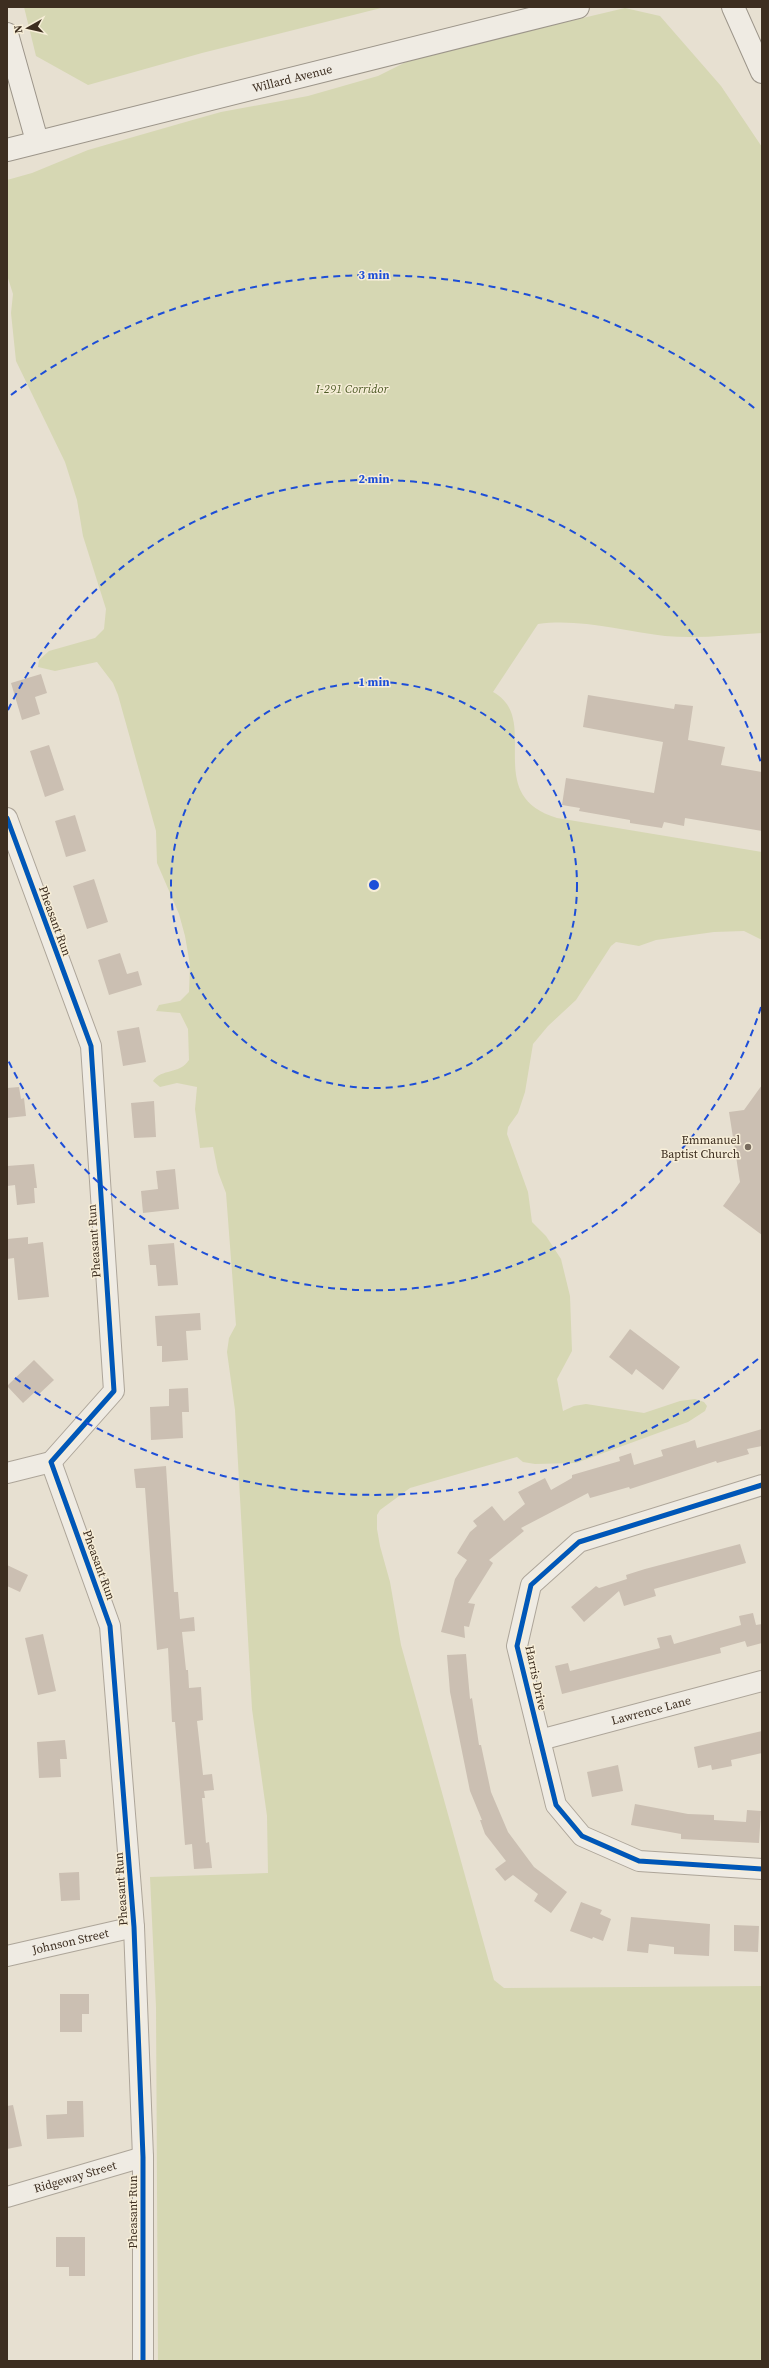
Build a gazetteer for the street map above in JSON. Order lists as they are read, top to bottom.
{
  "streets": {
    "main road": ["Willard Avenue"],
    "street": [
      "Pheasant Run",
      "Harris Drive",
      "Lawrence Lane",
      "Johnson Street",
      "Ridgeway Street"
    ]
  },
  "crossings": [
    ["Pheasant Run", "Johnson Street"],
    ["Pheasant Run", "Ridgeway Street"],
    ["Harris Drive", "Lawrence Lane"]
  ],
  "parks": ["I-291 Corridor"],
  "places": ["Emmanuel Baptist Church"],
  "north": "left",
  "rings": ["3 min", "2 min", "1 min"]
}
